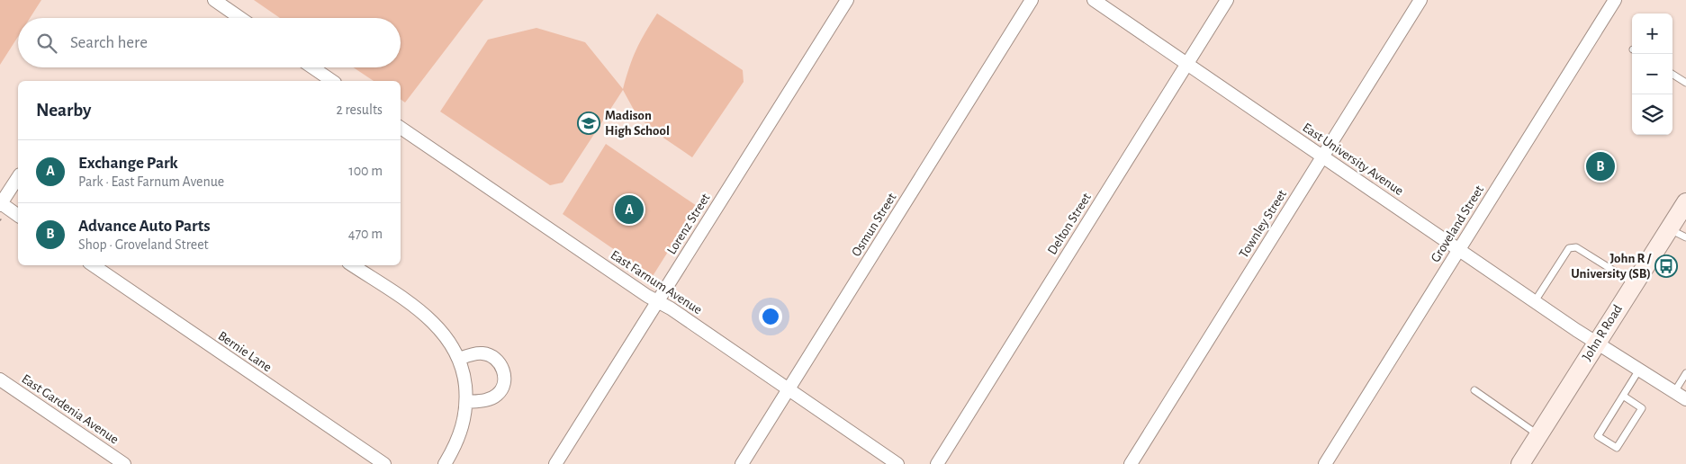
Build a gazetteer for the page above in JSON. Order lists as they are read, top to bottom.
{
  "streets": {
    "main road": ["John R Road"],
    "street": [
      "East University Avenue",
      "Lorenz Street",
      "Delton Street",
      "Townley Street",
      "Groveland Street",
      "Osmun Street",
      "East Farnum Avenue",
      "Bernie Lane",
      "East Gardenia Avenue"
    ]
  },
  "crossings": [
    ["East University Avenue", "Delton Street"],
    ["East University Avenue", "Townley Street"],
    ["East University Avenue", "Groveland Street"],
    ["East University Avenue", "John R Road"],
    ["Lorenz Street", "East Farnum Avenue"],
    ["Osmun Street", "East Farnum Avenue"]
  ],
  "places": {
    "school or university": ["Madison High School"],
    "bus stop": ["John R / University (SB)"]
  },
  "page": {
    "map_buttons": ["+", "−"],
    "search": "Search here",
    "heading": ["Nearby", "2 results"],
    "list": [
      {
        "mark": "A",
        "name": "Exchange Park",
        "note": "Park · East Farnum Avenue",
        "value": "100 m"
      },
      {
        "mark": "B",
        "name": "Advance Auto Parts",
        "note": "Shop · Groveland Street",
        "value": "470 m"
      }
    ],
    "pins": ["B", "A"]
  }
}
